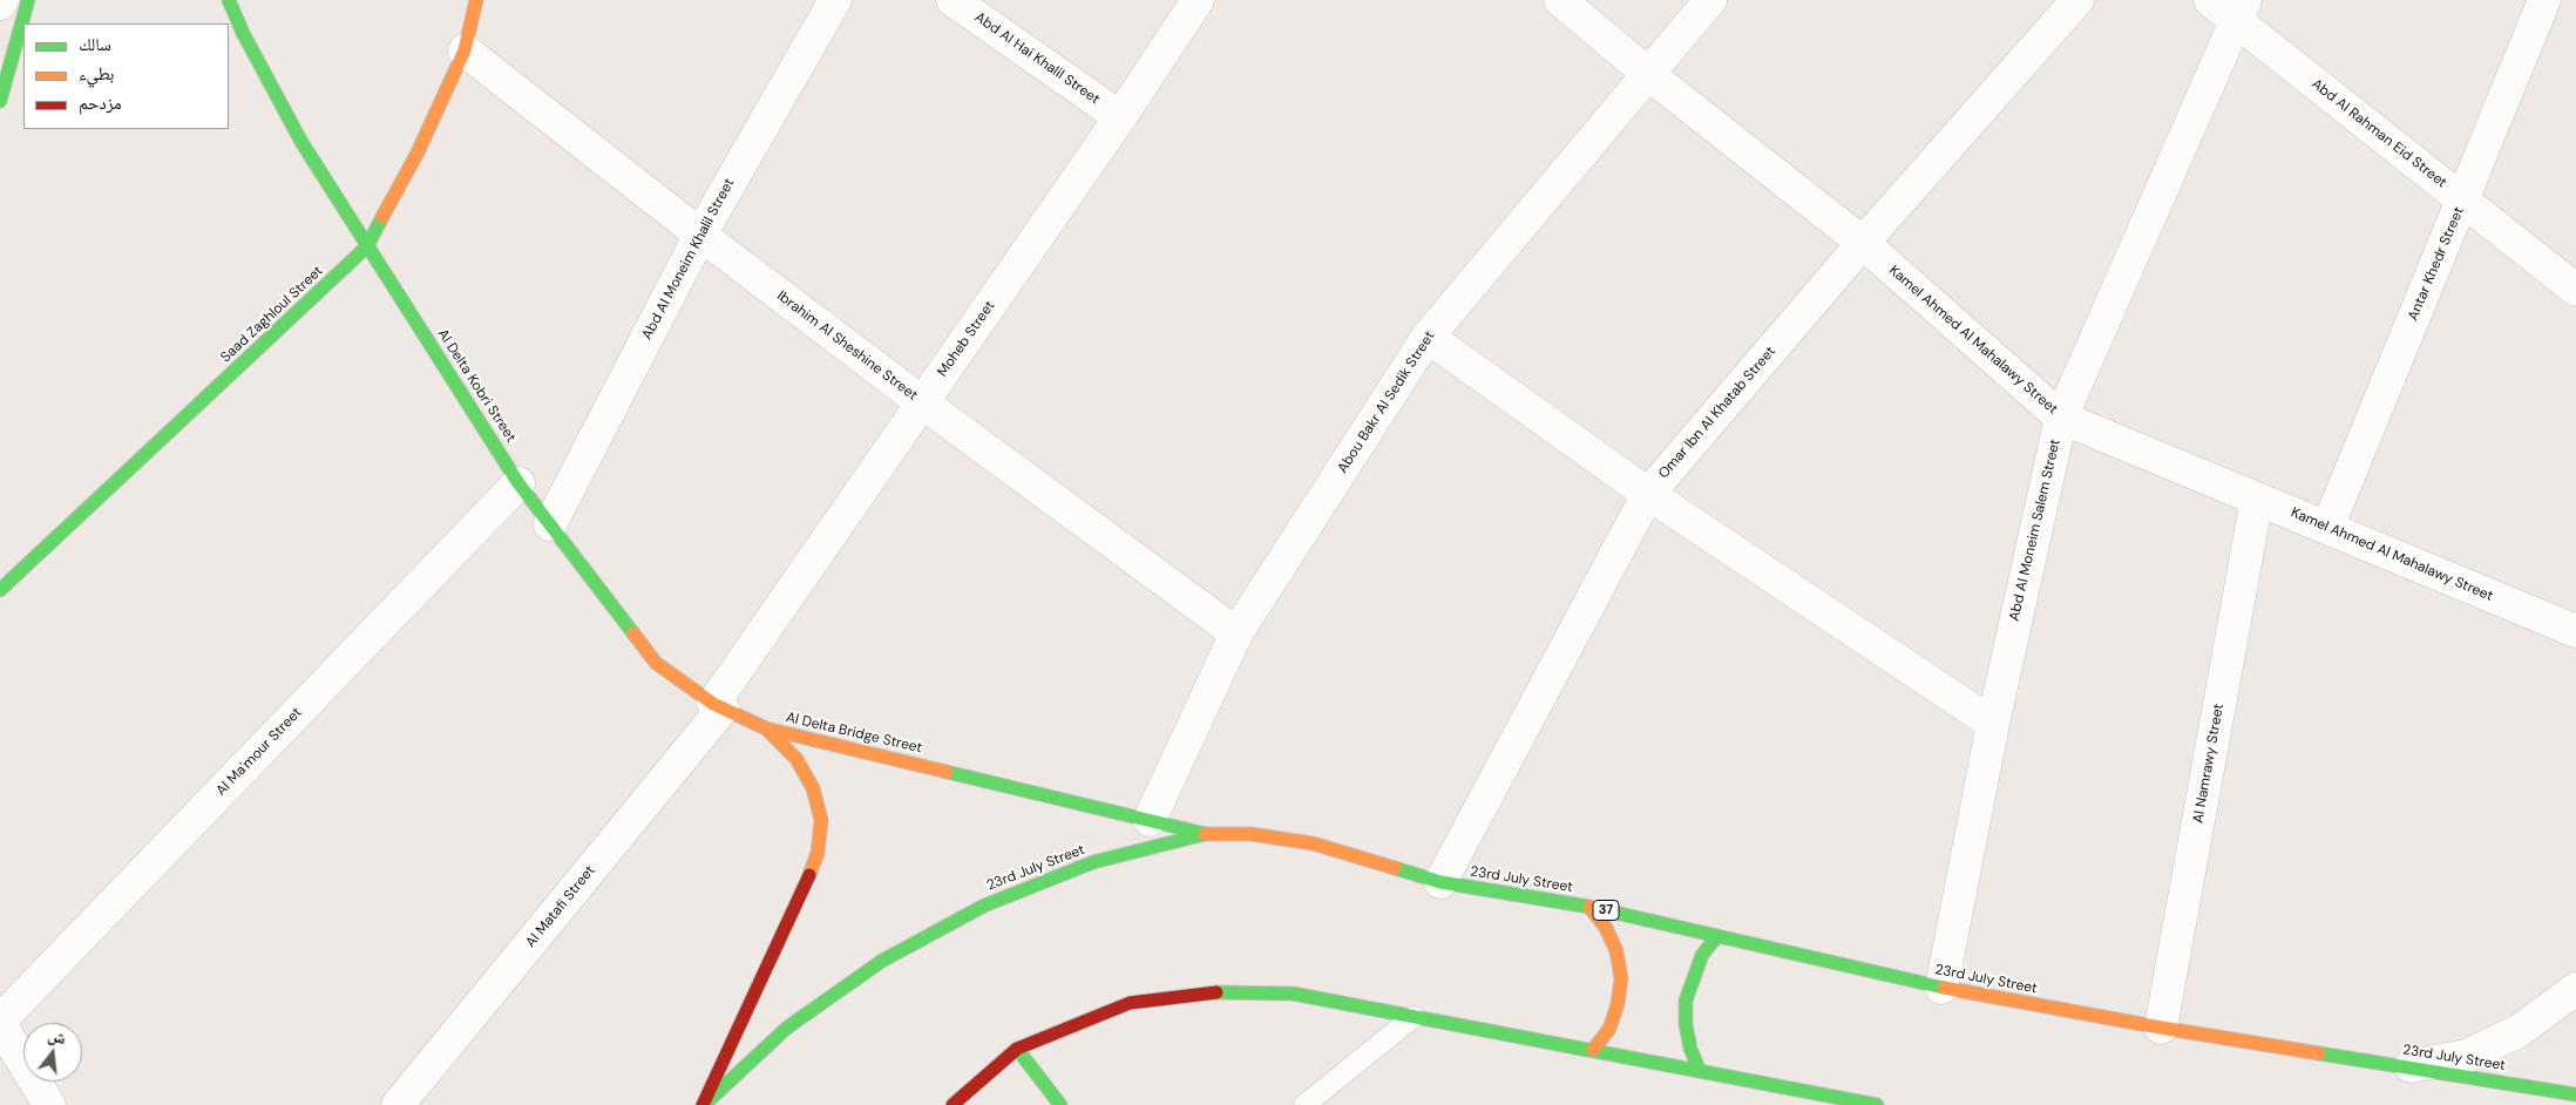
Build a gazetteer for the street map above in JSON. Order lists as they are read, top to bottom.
{
  "streets": {
    "main road": [
      "Saad Zaghloul Street",
      "Al Delta Kobri Street",
      "Al Delta Bridge Street",
      "23rd July Street",
      "37"
    ],
    "street": [
      "Abd Al Hai Khalil Street",
      "Abd Al Rahman Eid Street",
      "Abd Al Moneim Khalil Street",
      "Antar Khedr Street",
      "Moheb Street",
      "Kamel Ahmed Al Mahalawy Street",
      "Ibrahim Al Sheshine Street",
      "Abou Bakr Al Sedik Street",
      "Omar Ibn Al Khatab Street",
      "Abd Al Moneim Salem Street",
      "Al Ma'mour Street",
      "Al Namrawy Street",
      "Al Matafi Street"
    ]
  },
  "crossings": [
    ["Abd Al Hai Khalil Street", "Moheb Street"],
    ["Abd Al Rahman Eid Street", "Antar Khedr Street"],
    ["Abd Al Rahman Eid Street", "Abd Al Moneim Salem Street"],
    ["Abd Al Moneim Khalil Street", "Ibrahim Al Sheshine Street"],
    ["Abd Al Moneim Khalil Street", "Al Delta Kobri Street"],
    ["Antar Khedr Street", "Kamel Ahmed Al Mahalawy Street"],
    ["Saad Zaghloul Street", "Ibrahim Al Sheshine Street"],
    ["Saad Zaghloul Street", "Al Delta Kobri Street"],
    ["Moheb Street", "Ibrahim Al Sheshine Street"],
    ["Moheb Street", "Al Delta Kobri Street"],
    ["Moheb Street", "Al Matafi Street"],
    ["Kamel Ahmed Al Mahalawy Street", "Abou Bakr Al Sedik Street"],
    ["Kamel Ahmed Al Mahalawy Street", "Omar Ibn Al Khatab Street"],
    ["Kamel Ahmed Al Mahalawy Street", "Abd Al Moneim Salem Street"],
    ["Kamel Ahmed Al Mahalawy Street", "Al Namrawy Street"],
    ["Ibrahim Al Sheshine Street", "Abou Bakr Al Sedik Street"],
    ["Al Delta Kobri Street", "Al Delta Bridge Street"],
    ["Al Delta Kobri Street", "Al Ma'mour Street"],
    ["Al Delta Kobri Street", "Al Matafi Street"],
    ["Abou Bakr Al Sedik Street", "Al Delta Bridge Street"],
    ["Omar Ibn Al Khatab Street", "23rd July Street"],
    ["Abd Al Moneim Salem Street", "23rd July Street"],
    ["Al Delta Bridge Street", "23rd July Street"],
    ["Al Namrawy Street", "23rd July Street"]
  ],
  "legend": ["سالك", "بطيء", "مزدحم"],
  "north": "top"
}
